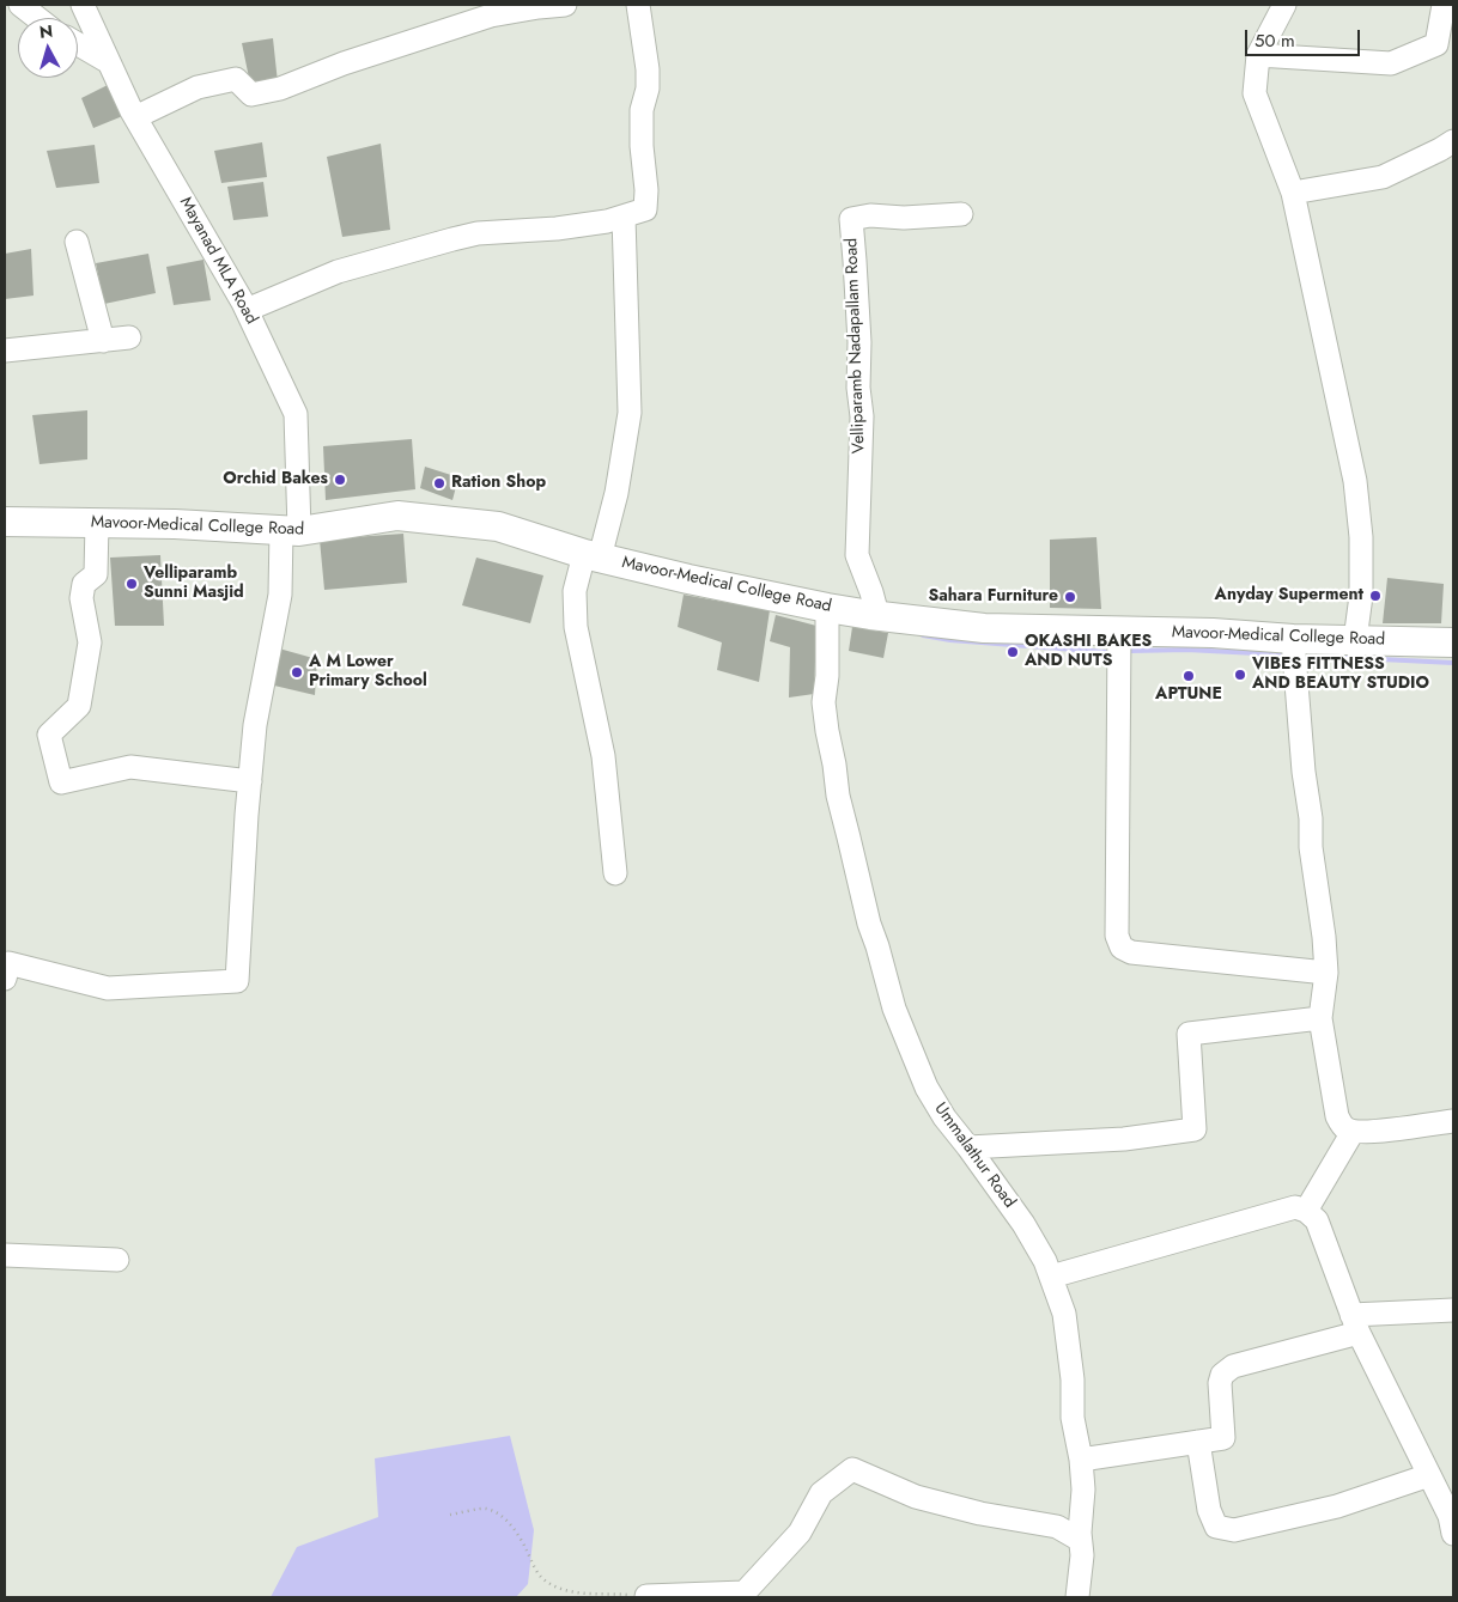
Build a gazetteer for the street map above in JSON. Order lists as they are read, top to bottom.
{
  "streets": {
    "main road": ["Mavoor-Medical College Road"],
    "street": ["Mayanad MLA Road", "Velliparamb Nadapallam Road", "Ummalathur Road"]
  },
  "crossings": [
    ["Mayanad MLA Road", "Mavoor-Medical College Road"],
    ["Velliparamb Nadapallam Road", "Mavoor-Medical College Road"],
    ["Mavoor-Medical College Road", "Ummalathur Road"]
  ],
  "places": [
    "Orchid Bakes",
    "Ration Shop",
    "Velliparamb Sunni Masjid",
    "Anyday Superment",
    "Sahara Furniture",
    "OKASHI BAKES AND NUTS",
    "A M Lower Primary School",
    "VIBES FITTNESS AND BEAUTY STUDIO",
    "APTUNE"
  ],
  "scale_bar": "50 m",
  "north": "top"
}
